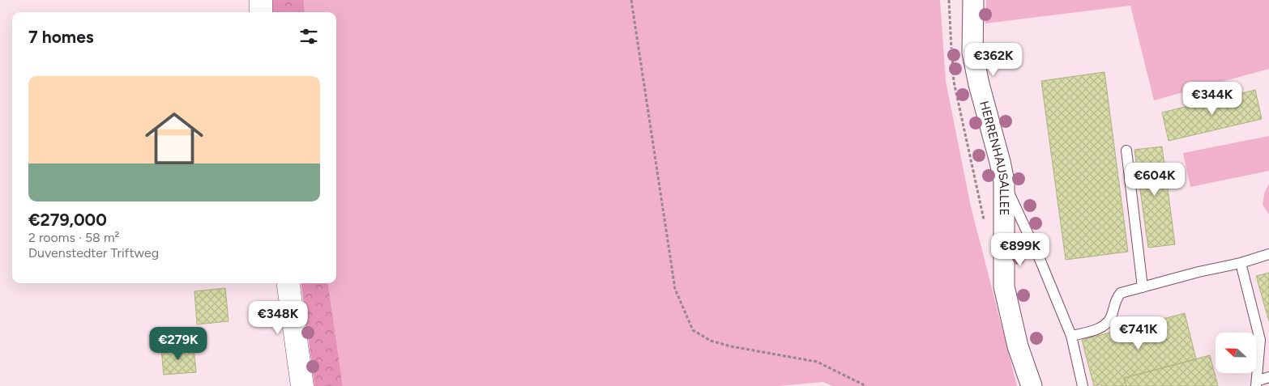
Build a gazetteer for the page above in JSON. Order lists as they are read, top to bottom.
{
  "streets": {
    "street": ["HERRENHAUSALLEE"]
  },
  "north": "left",
  "page": {
    "heading": "7 homes",
    "price": [
      "€362K",
      "€344K",
      "€604K",
      "€899K",
      "€348K",
      "€741K",
      "€279K"
    ],
    "list": [
      {
        "name": "€279,000",
        "note": "2 rooms · 58 m² · Duvenstedter Triftweg"
      }
    ]
  }
}
